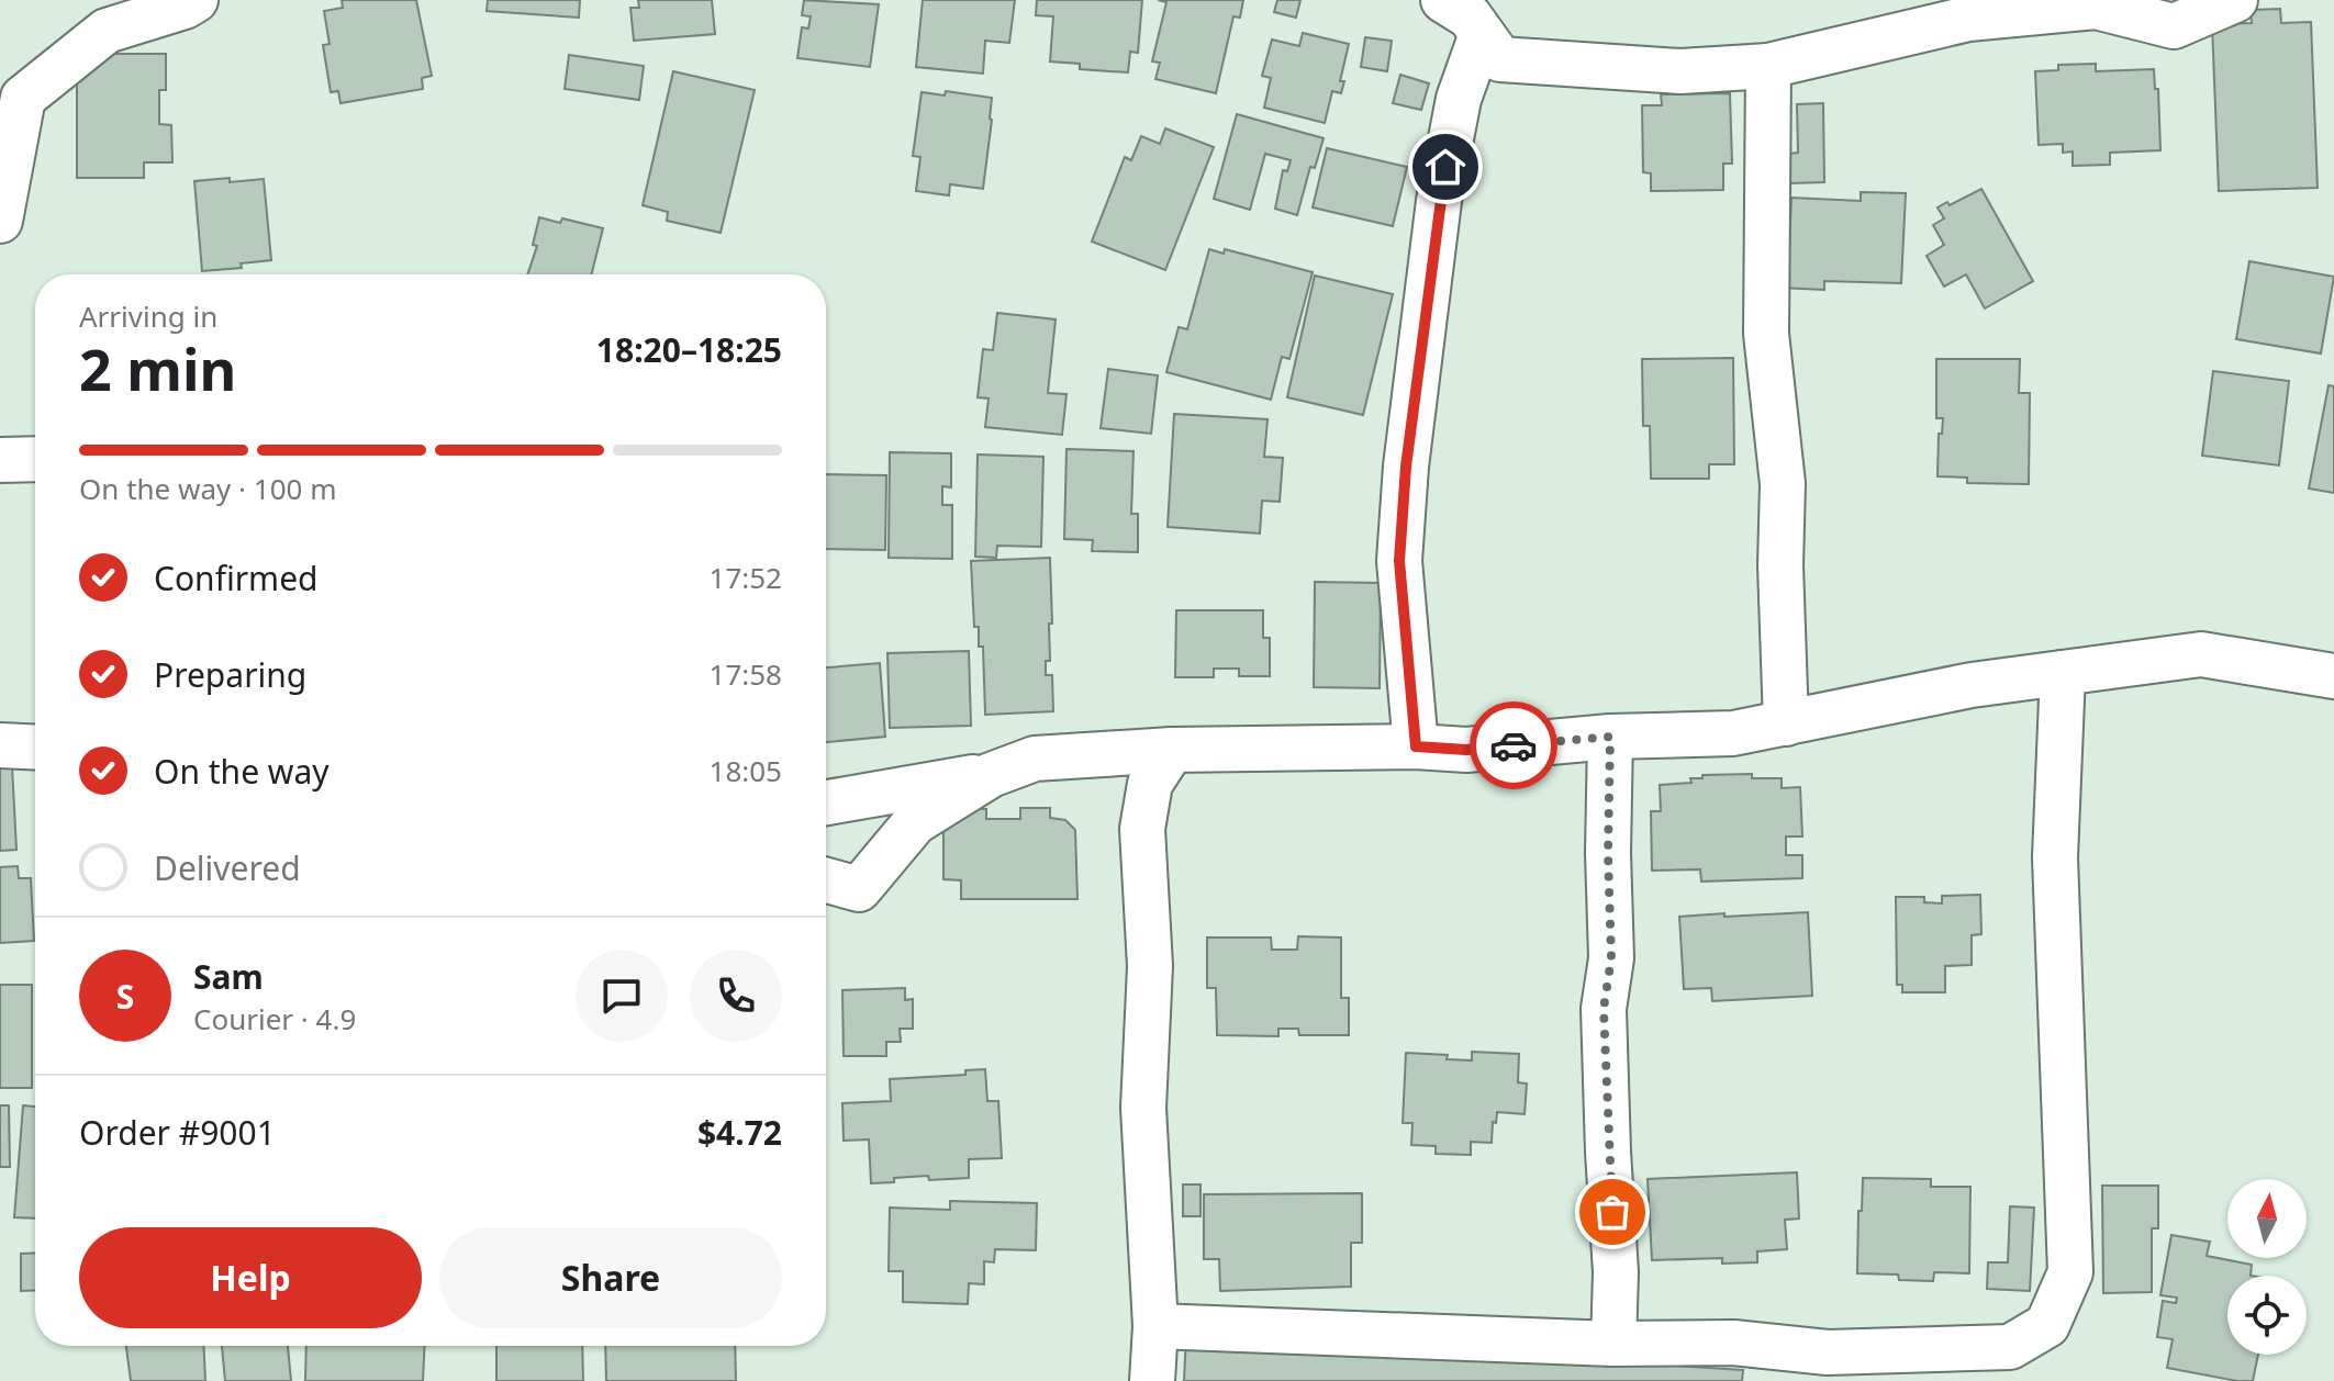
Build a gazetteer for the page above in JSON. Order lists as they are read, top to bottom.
{
  "north": "top",
  "page": {
    "heading": ["2 min", "Arriving in", "18:20–18:25"],
    "panel": [
      "Sam",
      "Courier · 4.9",
      "Order #9001",
      "$4.72"
    ],
    "bar": "On the way · 100 m",
    "list": [
      ["Confirmed", "17:52"],
      ["Preparing", "17:58"],
      ["On the way", "18:05"],
      "Delivered"
    ],
    "round": "S",
    "buttons": ["Help", "Share"]
  }
}
